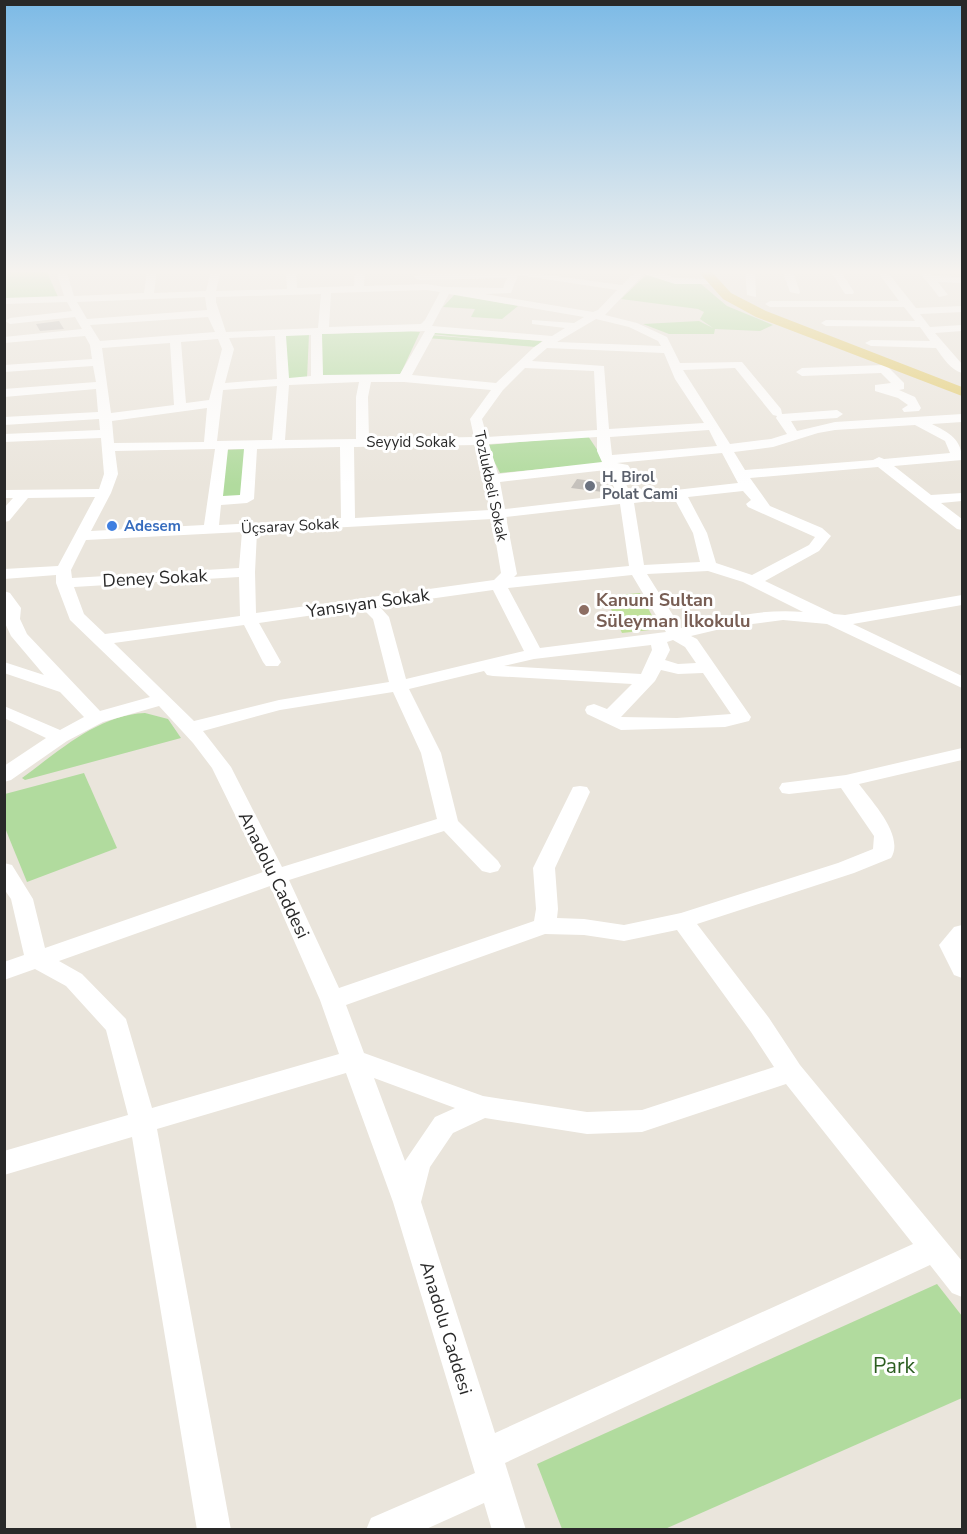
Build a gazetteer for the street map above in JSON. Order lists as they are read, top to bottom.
{
  "streets": {
    "street": [
      "Seyyid Sokak",
      "Tozlukbeli Sokak",
      "Üçsaray Sokak",
      "Deney Sokak",
      "Yansıyan Sokak",
      "Anadolu Caddesi"
    ]
  },
  "crossings": [
    ["Seyyid Sokak", "Tozlukbeli Sokak"],
    ["Tozlukbeli Sokak", "Üçsaray Sokak"],
    ["Tozlukbeli Sokak", "Yansıyan Sokak"],
    ["Deney Sokak", "Anadolu Caddesi"],
    ["Yansıyan Sokak", "Anadolu Caddesi"]
  ],
  "parks": ["Park"],
  "places": ["H. Birol Polat Cami", "Adesem", "Kanuni Sultan Süleyman İlkokulu"]
}
